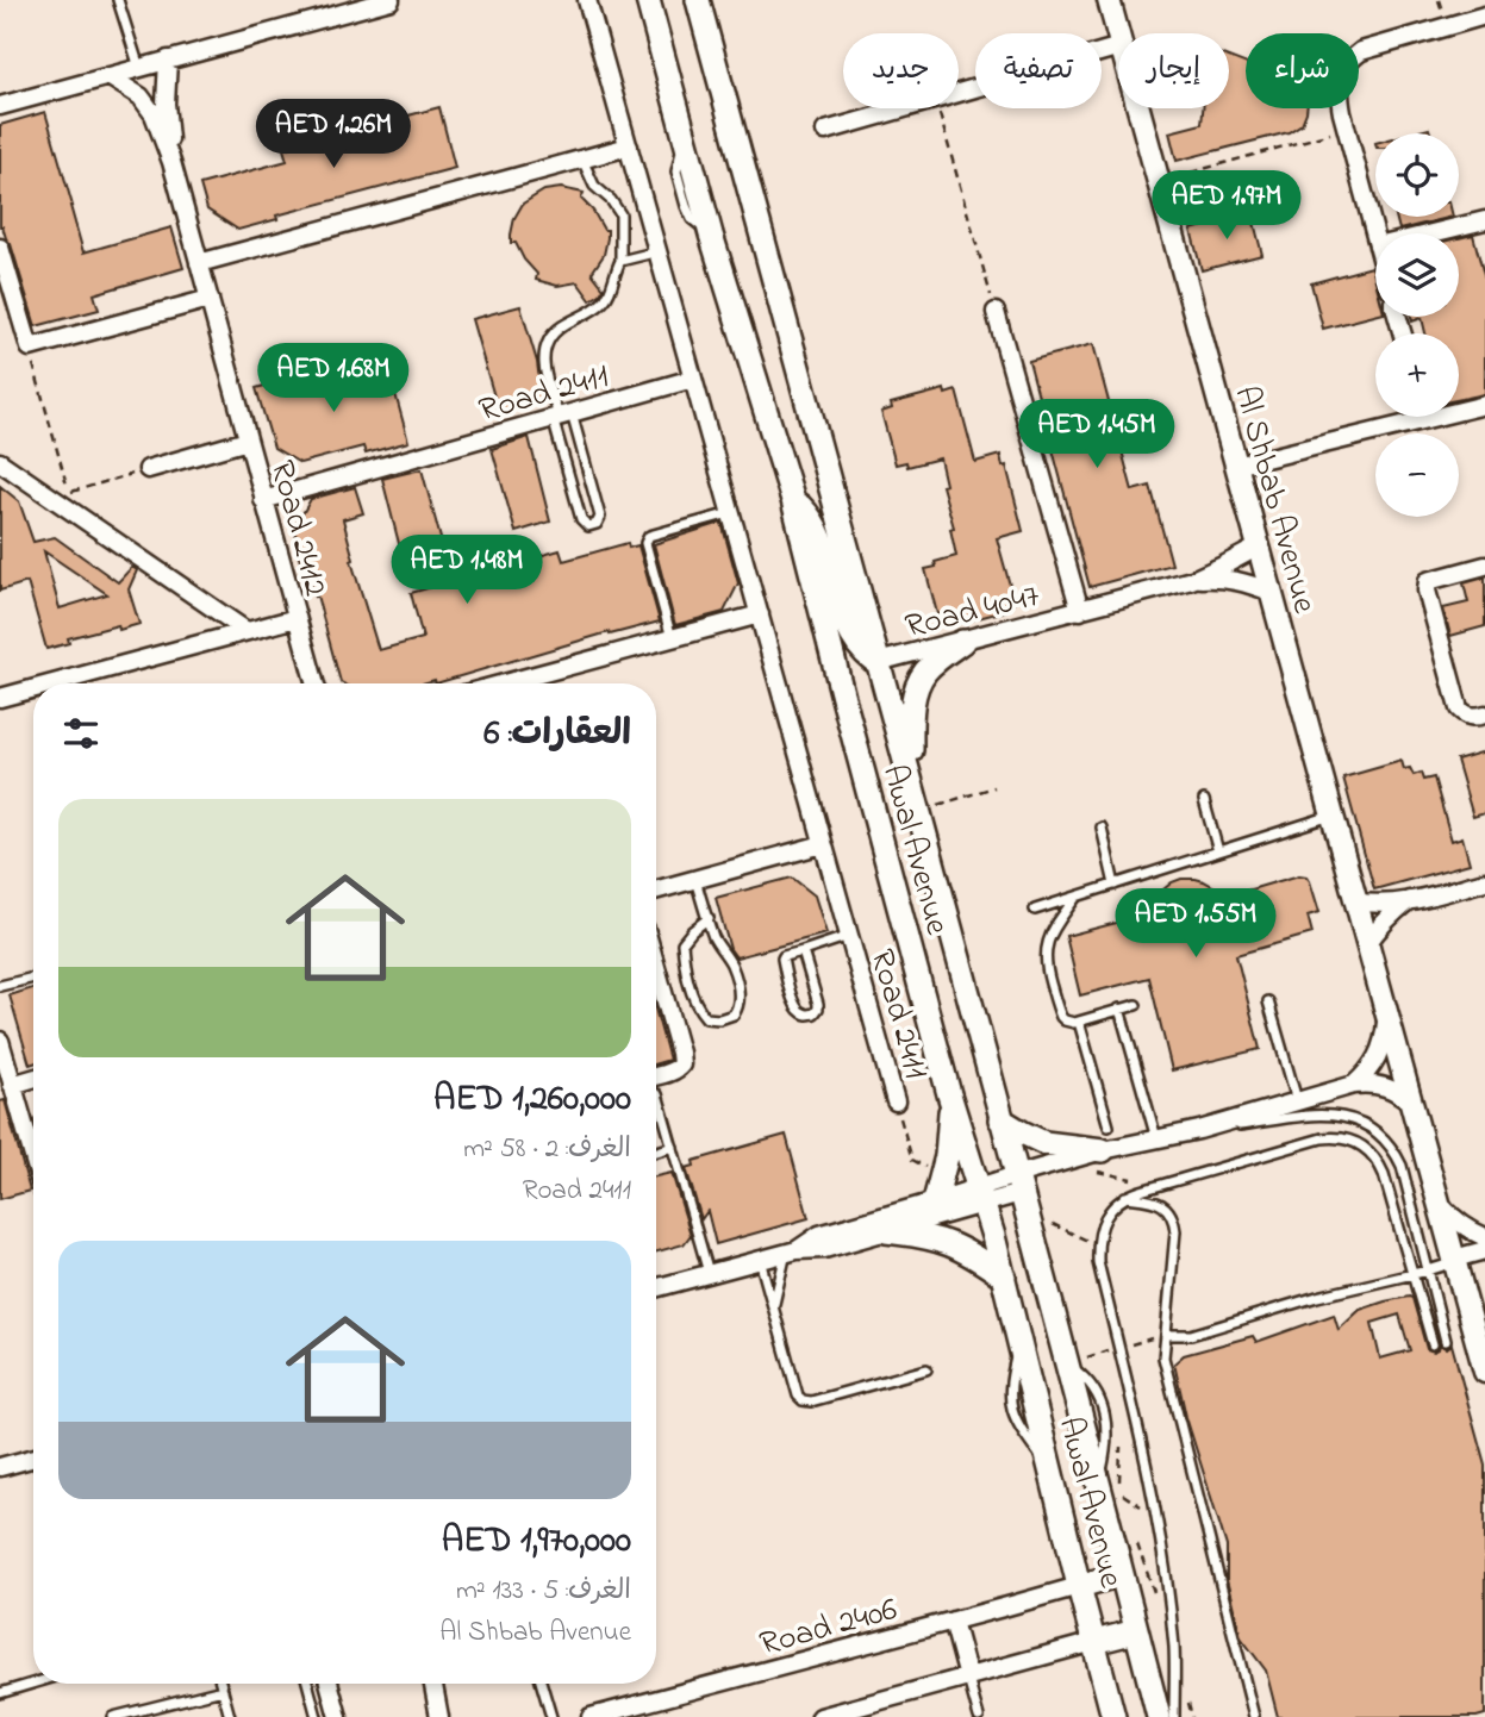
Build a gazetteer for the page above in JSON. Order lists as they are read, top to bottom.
{
  "streets": {
    "main road": ["Awal Avenue"],
    "street": [
      "Road 2411",
      "Al Shbab Avenue",
      "Road 2412",
      "Road 4047",
      "Road 2406"
    ]
  },
  "crossings": [
    ["Road 2411", "Road 2412"],
    ["Al Shbab Avenue", "Road 4047"],
    ["Road 4047", "Awal Avenue"],
    ["Awal Avenue", "Road 2406"]
  ],
  "page": {
    "chip": [
      "شراء",
      "إيجار",
      "تصفية",
      "جديد"
    ],
    "price": [
      "AED 1.26M",
      "AED 1.97M",
      "AED 1.68M",
      "AED 1.45M",
      "AED 1.48M",
      "AED 1.55M"
    ],
    "map_buttons": ["+", "−"],
    "heading": "العقارات: 6",
    "list": [
      {
        "name": "AED 1,260,000",
        "note": "الغرف: 2 · 58 m² · Road 2411"
      },
      {
        "name": "AED 1,970,000",
        "note": "الغرف: 5 · 133 m² · Al Shbab Avenue"
      }
    ]
  }
}
